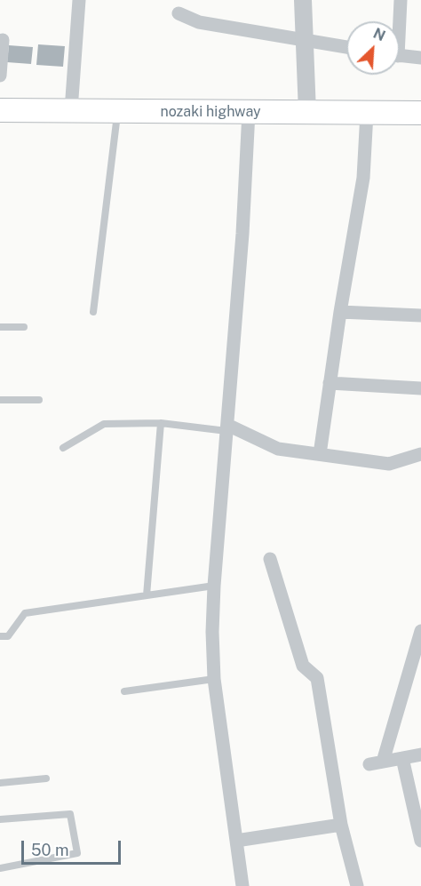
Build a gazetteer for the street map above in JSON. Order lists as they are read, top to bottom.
{
  "streets": {
    "highway": ["nozaki highway"]
  },
  "scale_bar": "50 m",
  "north": "top right"
}
